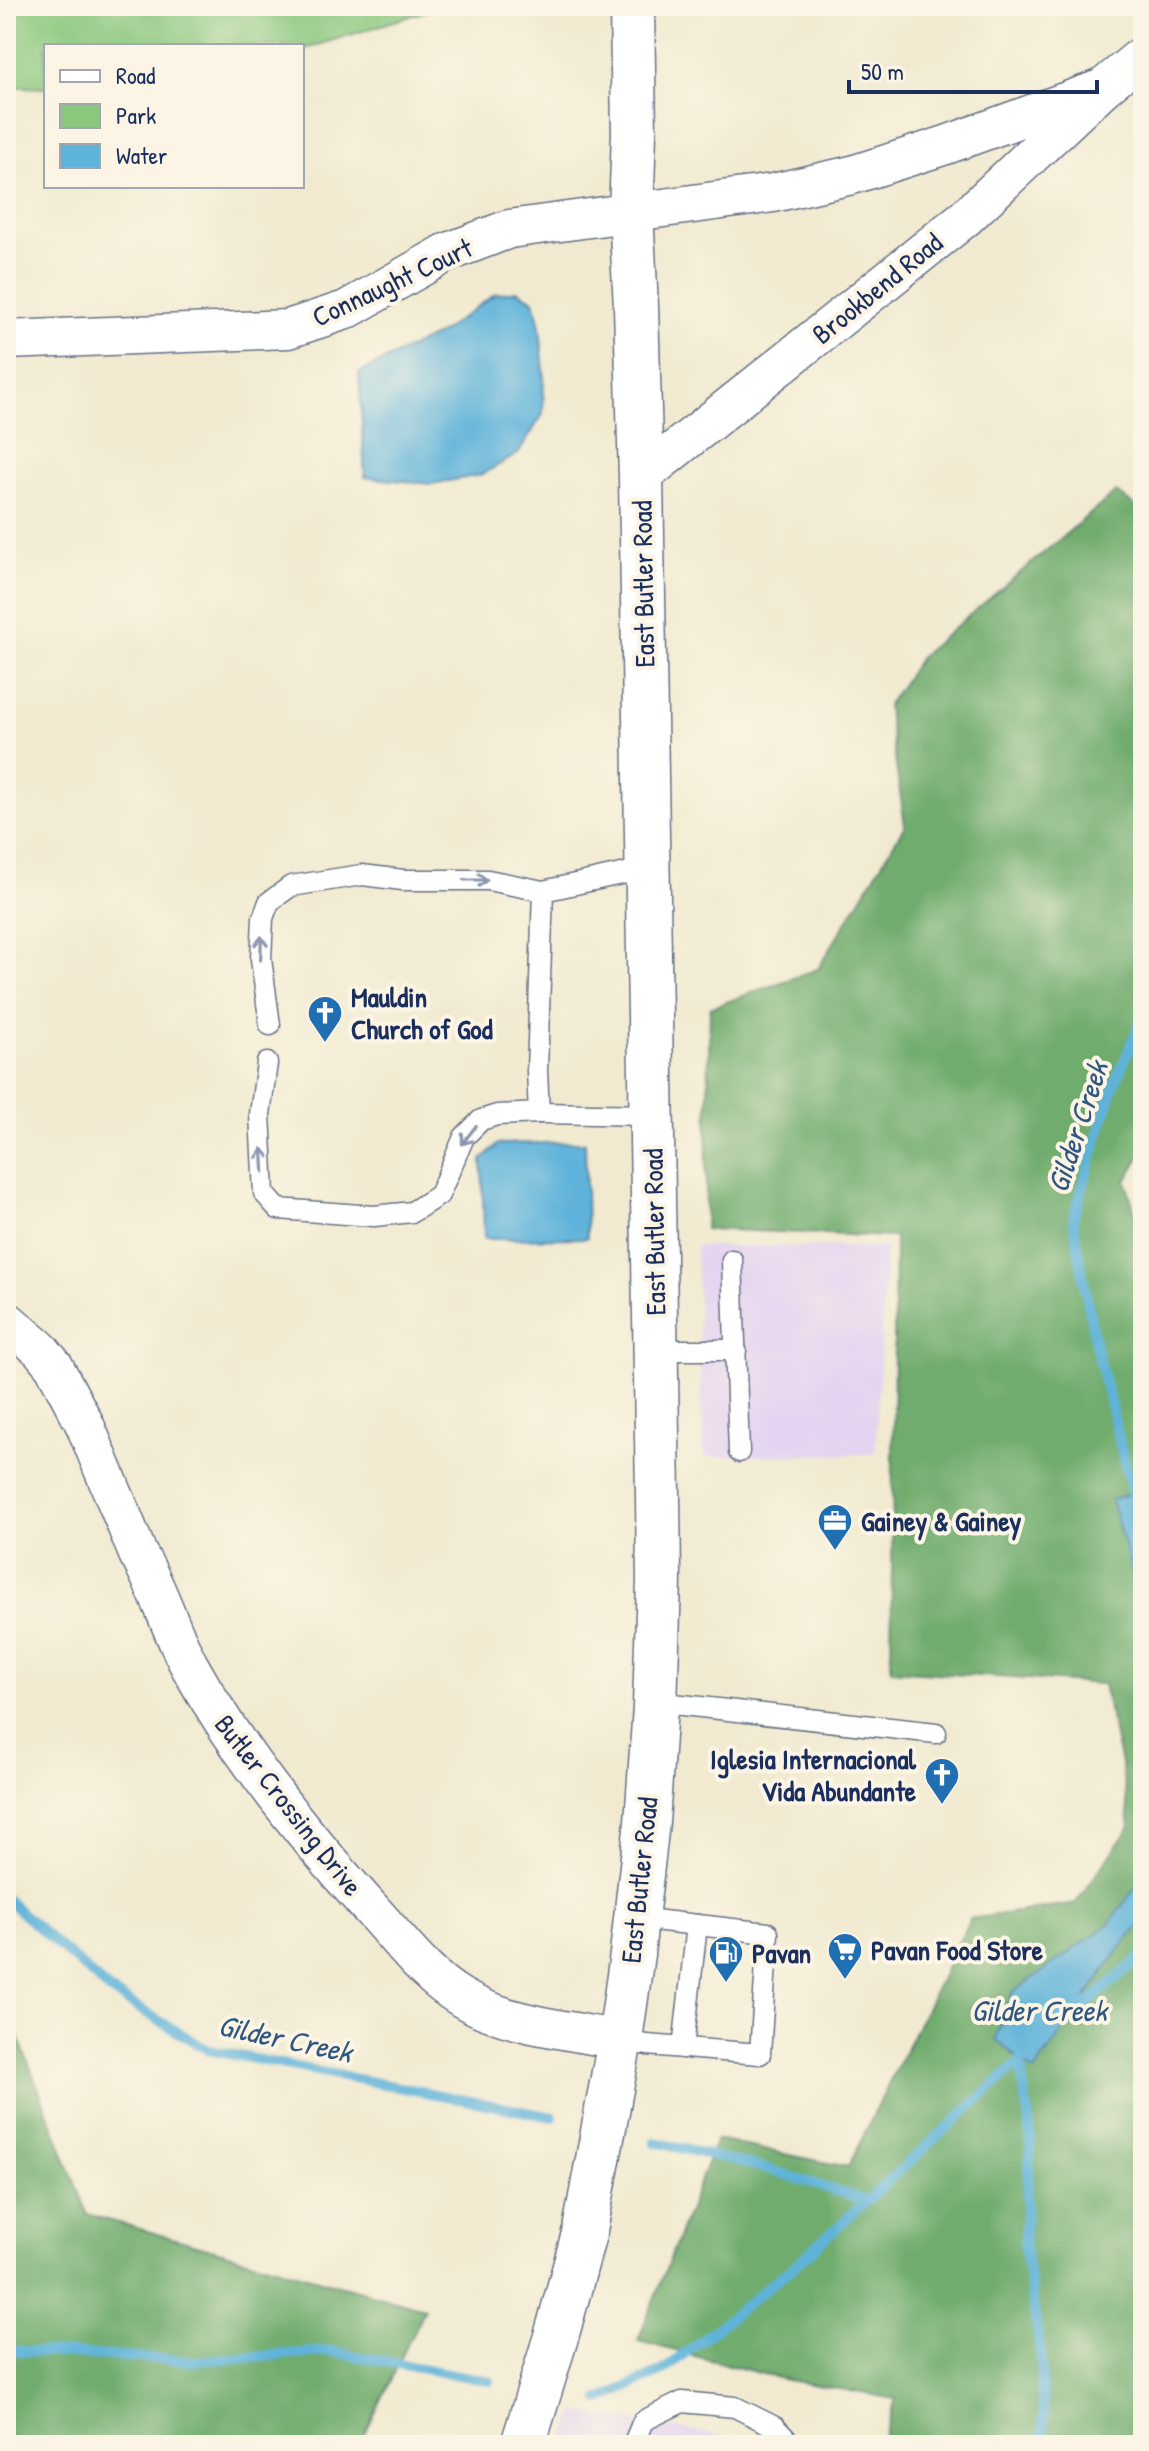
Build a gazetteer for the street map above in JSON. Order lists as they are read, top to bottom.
{
  "streets": {
    "main road": ["East Butler Road"],
    "street": ["Connaught Court", "Brookbend Road", "Butler Crossing Drive"]
  },
  "crossings": [
    ["Connaught Court", "Brookbend Road"],
    ["Connaught Court", "East Butler Road"],
    ["Brookbend Road", "East Butler Road"],
    ["East Butler Road", "Butler Crossing Drive"]
  ],
  "water": ["Gilder Creek"],
  "places": {
    "church": ["Mauldin Church of God", "Iglesia Internacional Vida Abundante"],
    "office": ["Gainey & Gainey"],
    "supermarket": ["Pavan Food Store"],
    "fuel station": ["Pavan"]
  },
  "legend": ["Road", "Park", "Water"],
  "scale_bar": "50 m"
}
